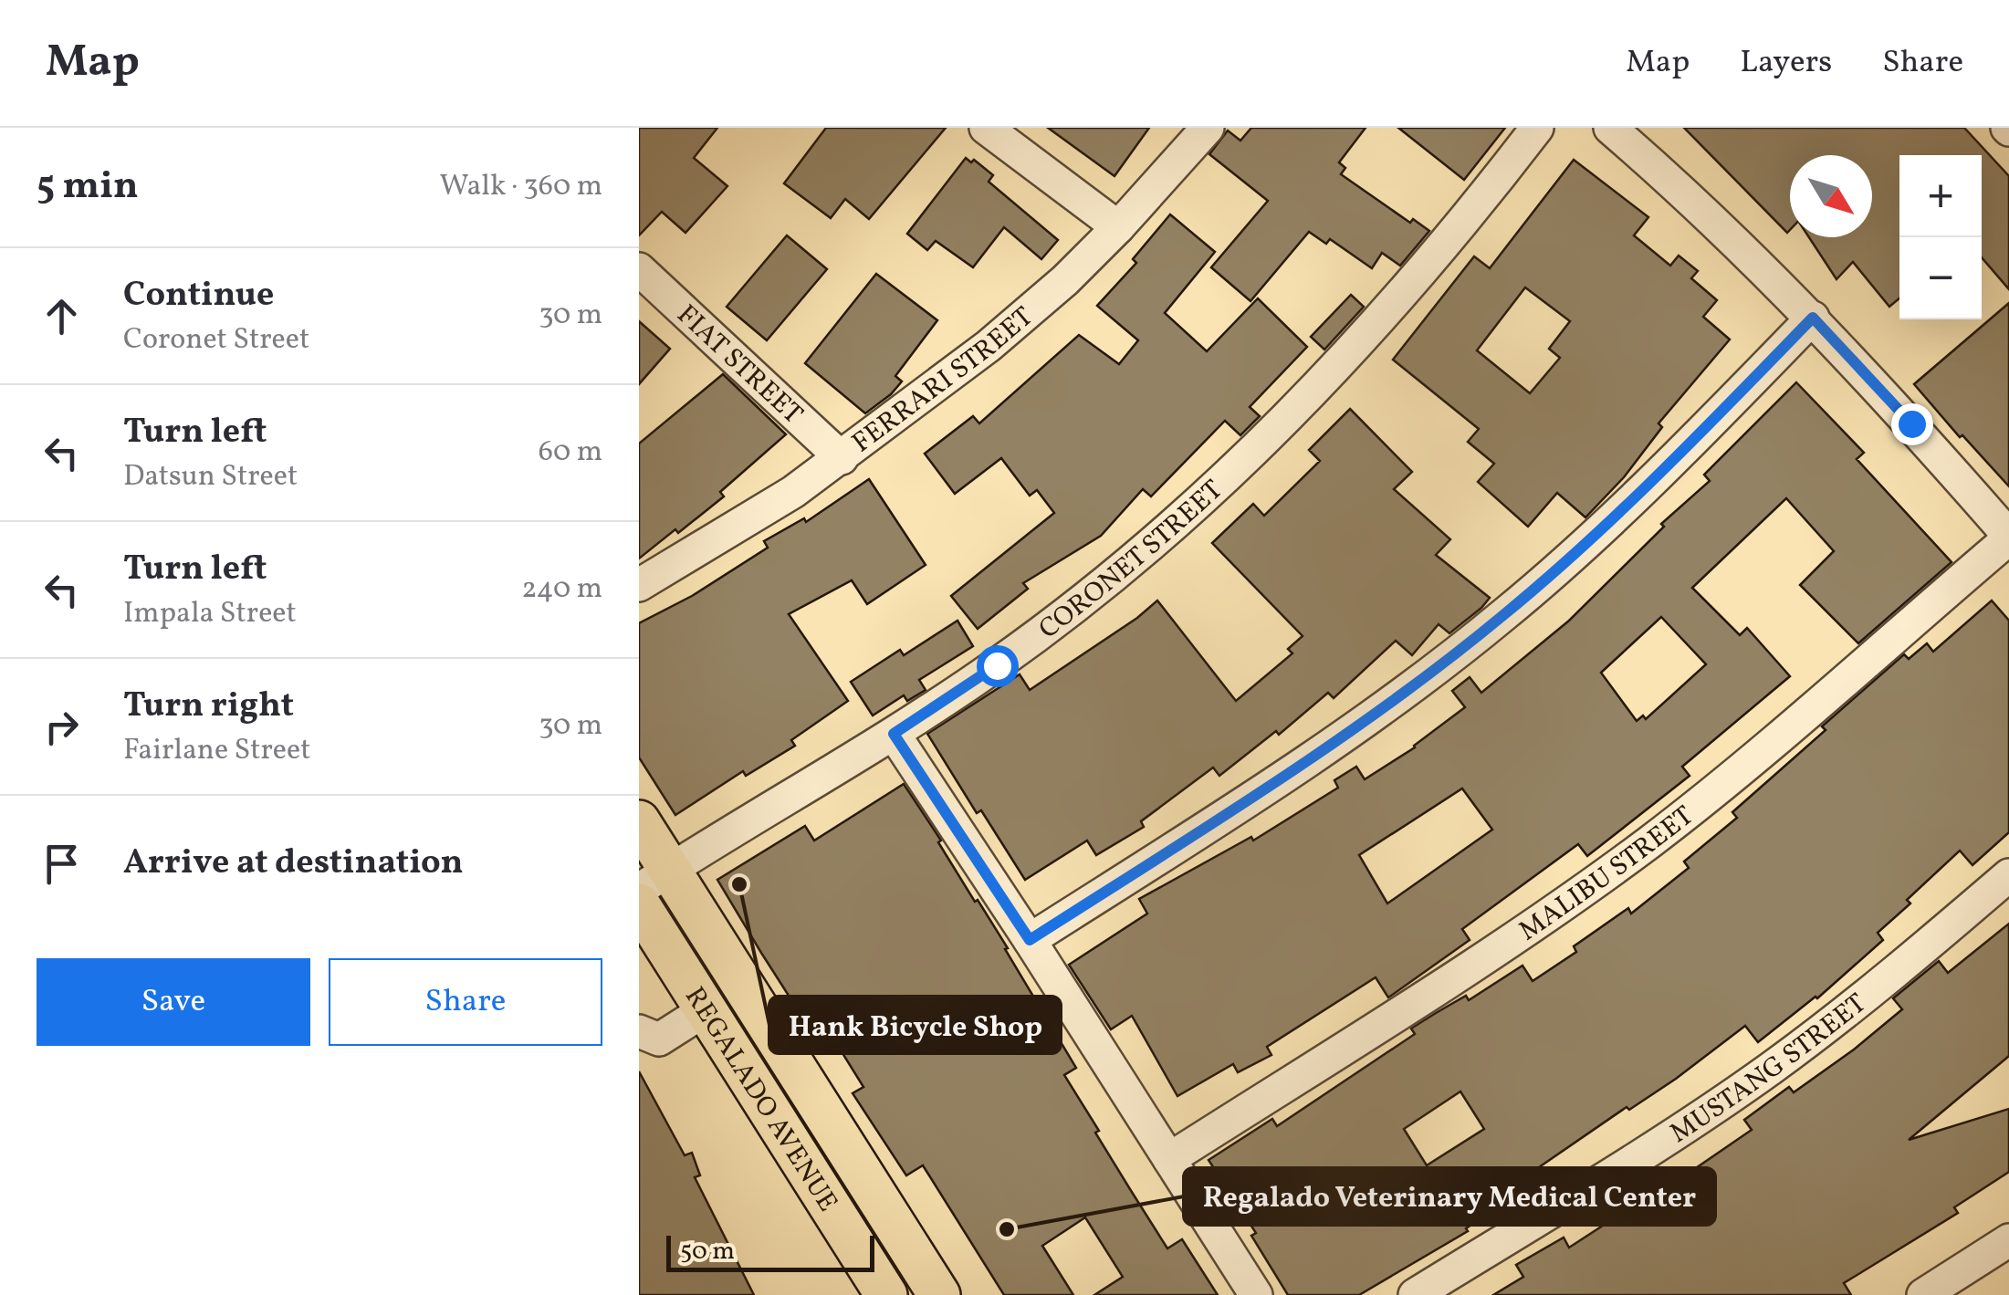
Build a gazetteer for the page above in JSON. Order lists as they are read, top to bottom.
{
  "streets": {
    "main road": ["REGALADO AVENUE"],
    "street": [
      "FIAT STREET",
      "FERRARI STREET",
      "CORONET STREET",
      "MALIBU STREET",
      "MUSTANG STREET"
    ]
  },
  "crossings": [
    ["FIAT STREET", "FERRARI STREET"],
    ["CORONET STREET", "REGALADO AVENUE"]
  ],
  "places": ["Hank Bicycle Shop", "Regalado Veterinary Medical Center"],
  "scale_bar": "50 m",
  "north": "bottom right",
  "page": {
    "header": "Map",
    "nav": ["Map", "Layers", "Share"],
    "heading": ["5 min", "Walk · 360 m"],
    "map_buttons": ["+", "−"],
    "list": [
      ["Continue", "Coronet Street", "30 m"],
      ["Turn left", "Datsun Street", "60 m"],
      ["Turn left", "Impala Street", "240 m"],
      ["Turn right", "Fairlane Street", "30 m"],
      "Arrive at destination"
    ],
    "buttons": ["Save", "Share"],
    "scale": "50 m"
  }
}
